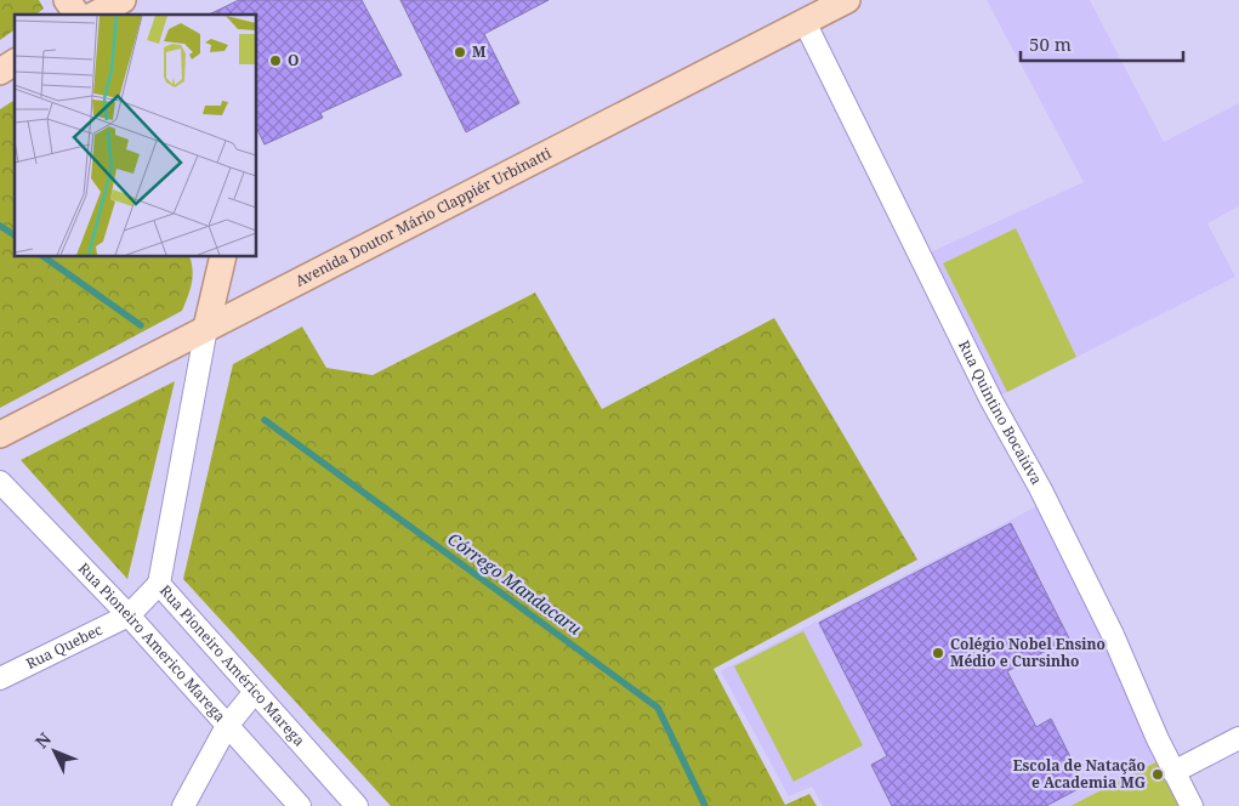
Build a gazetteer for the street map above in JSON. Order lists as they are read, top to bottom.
{
  "streets": {
    "main road": ["Avenida Doutor Mário Clappiér Urbinatti"],
    "street": [
      "Rua Quintino Bocaiúva",
      "Rua Pioneiro Americo Marega",
      "Rua Quebec",
      "Rua Pioneiro Américo Marega"
    ]
  },
  "crossings": [
    ["Avenida Doutor Mário Clappiér Urbinatti", "Rua Quintino Bocaiúva"],
    ["Avenida Doutor Mário Clappiér Urbinatti", "Rua Pioneiro Américo Marega"],
    ["Rua Pioneiro Americo Marega", "Rua Quebec"],
    ["Rua Quebec", "Rua Pioneiro Américo Marega"]
  ],
  "water": ["Córrego Mandacaru"],
  "places": [
    "M",
    "O",
    "Colégio Nobel Ensino Médio e Cursinho",
    "Escola de Natação e Academia MG"
  ],
  "scale_bar": "50 m",
  "north": "top left"
}
